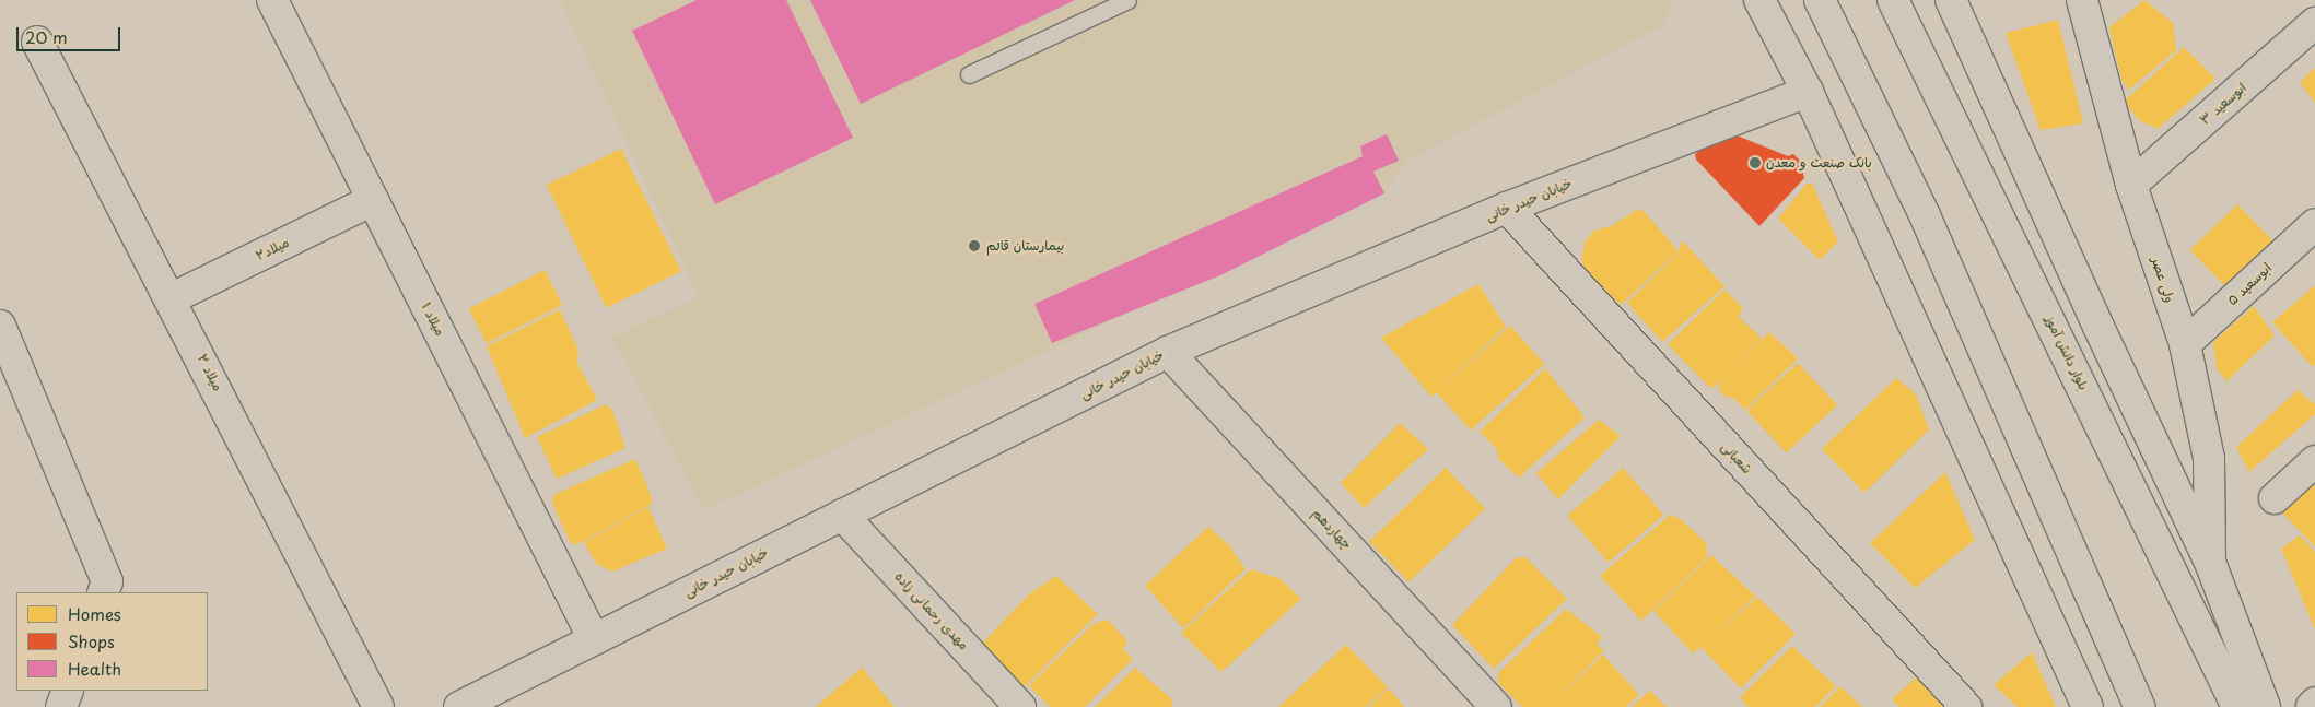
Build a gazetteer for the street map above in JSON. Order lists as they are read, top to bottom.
{
  "streets": {
    "street": [
      "ابوسعید ۳",
      "خیابان حیدر خانی",
      "میلاد۲",
      "ولی عصر",
      "ابوسعید ۵",
      "میلاد ۱",
      "بلوار دانش آموز",
      "میلاد ۲",
      "شعبانی",
      "چهاردهم",
      "مهدی رحمانی زاده"
    ]
  },
  "crossings": [
    ["ابوسعید ۳", "ولی عصر"],
    ["خیابان حیدر خانی", "میلاد ۱"],
    ["خیابان حیدر خانی", "شعبانی"],
    ["خیابان حیدر خانی", "چهاردهم"],
    ["خیابان حیدر خانی", "مهدی رحمانی زاده"],
    ["میلاد۲", "میلاد ۱"],
    ["میلاد۲", "میلاد ۲"],
    ["ولی عصر", "ابوسعید ۵"]
  ],
  "places": ["بانک صنعت و معدن", "بیمارستان قائم"],
  "legend": ["Homes", "Shops", "Health"],
  "scale_bar": "20 m"
}
